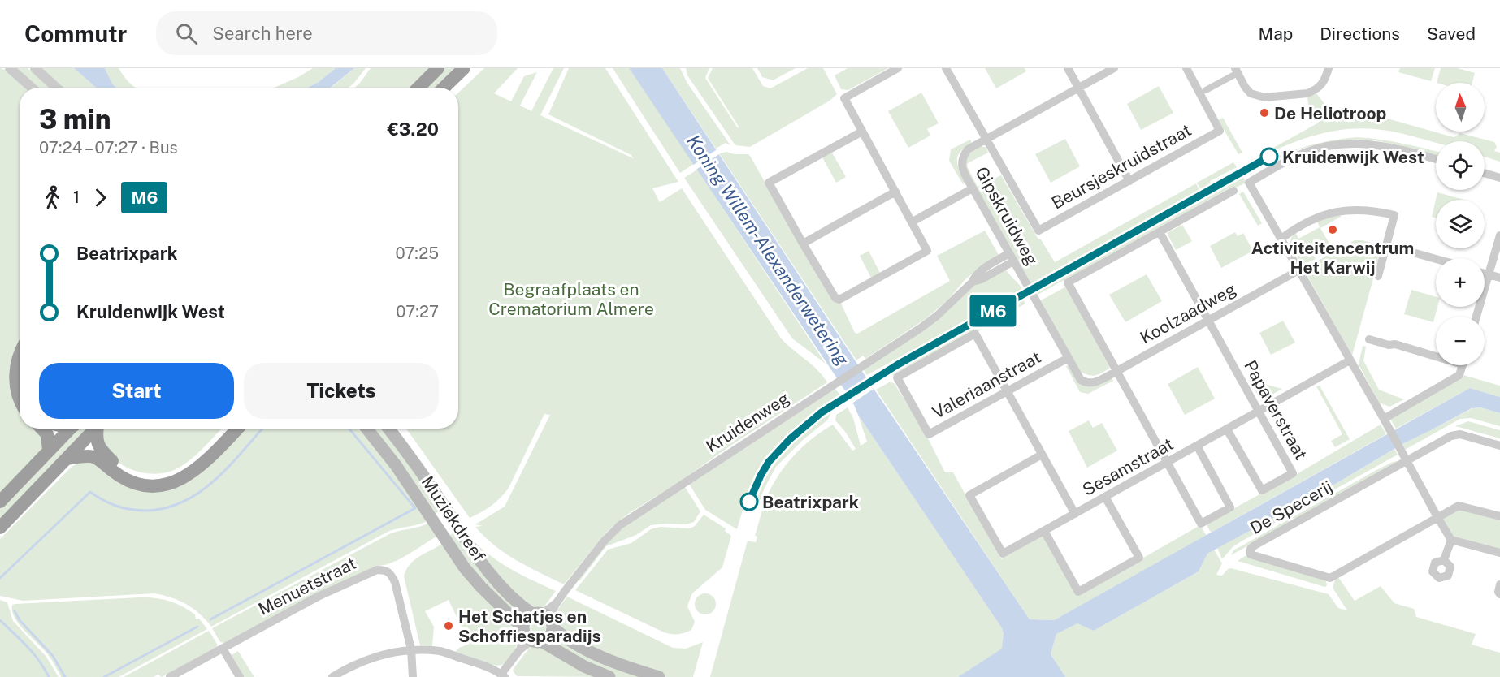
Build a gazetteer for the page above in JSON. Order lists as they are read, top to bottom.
{
  "streets": {
    "main road": ["Muziekdreef"],
    "street": [
      "Beursjeskruidstraat",
      "Gipskruidweg",
      "Koolzaadweg",
      "Valeriaanstraat",
      "Papaverstraat",
      "Kruidenweg",
      "Sesamstraat",
      "De Specerij",
      "Menuetstraat"
    ]
  },
  "crossings": [
    ["Beursjeskruidstraat", "Gipskruidweg"],
    ["Gipskruidweg", "Koolzaadweg"],
    ["Gipskruidweg", "Kruidenweg"],
    ["Koolzaadweg", "Valeriaanstraat"],
    ["Koolzaadweg", "Papaverstraat"],
    ["Valeriaanstraat", "Sesamstraat"],
    ["Papaverstraat", "Sesamstraat"],
    ["Kruidenweg", "Muziekdreef"]
  ],
  "water": ["Koning Willem-Alexanderwetering"],
  "parks": ["Begraafplaats en Crematorium Almere"],
  "places": [
    "De Heliotroop",
    "Kruidenwijk West",
    "Activiteitencentrum Het Karwij",
    "Beatrixpark",
    "Het Schatjes en Schoffiesparadijs"
  ],
  "lines": ["bus line M6"],
  "north": "top",
  "page": {
    "header": "Commutr",
    "search": "Search here",
    "nav": ["Map", "Directions", "Saved"],
    "on_map": "M6",
    "map_buttons": ["+", "−"],
    "heading": ["3 min", "07:24 – 07:27 · Bus", "€3.20"],
    "legs": ["1", "M6"],
    "list": [
      {
        "name": "Beatrixpark",
        "value": "07:25"
      },
      {
        "name": "Kruidenwijk West",
        "value": "07:27"
      }
    ],
    "buttons": ["Start", "Tickets"]
  }
}
